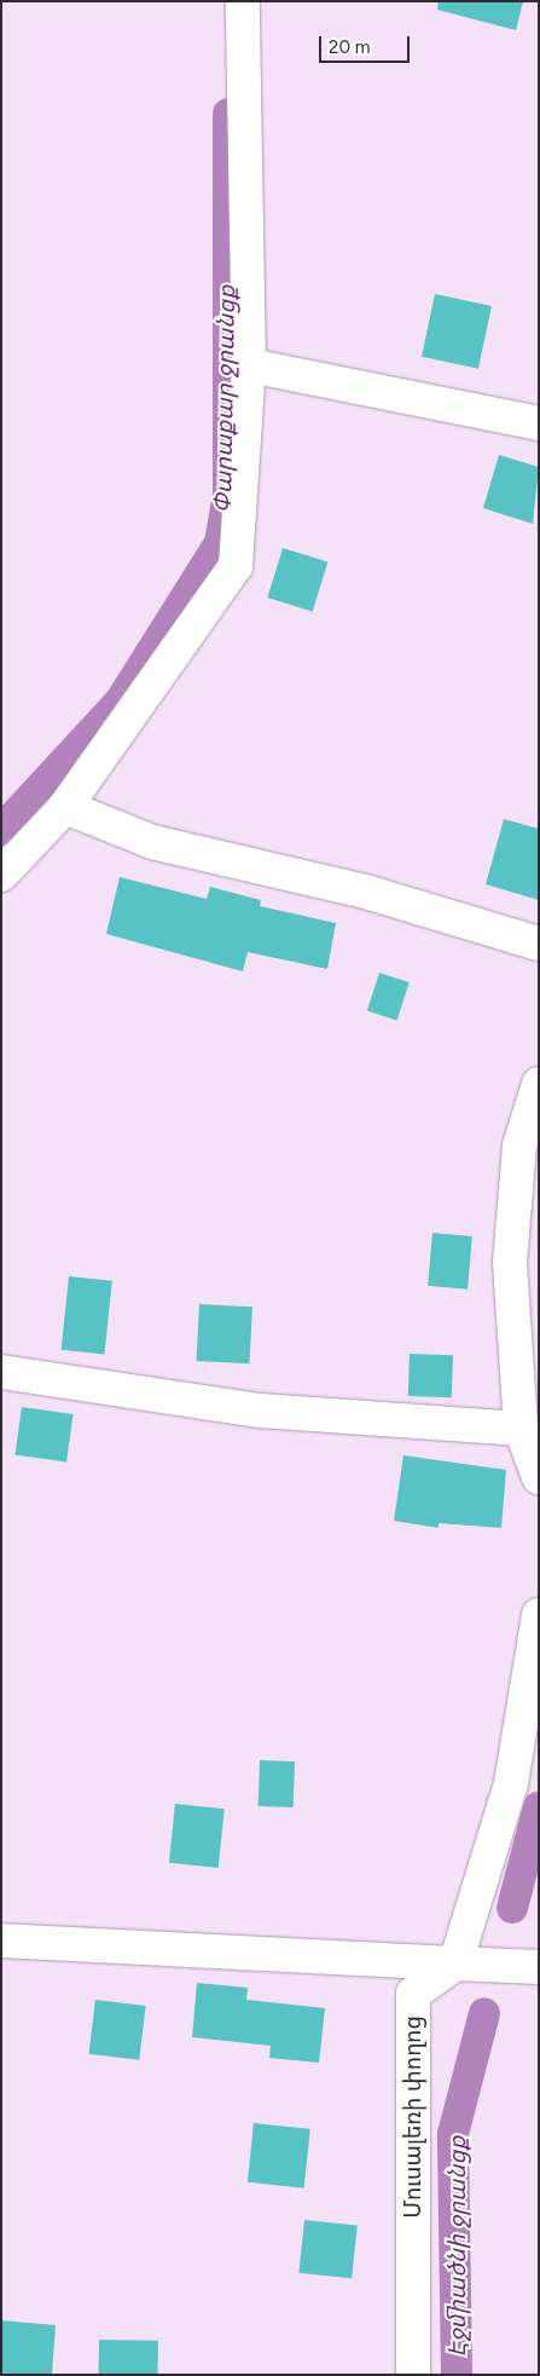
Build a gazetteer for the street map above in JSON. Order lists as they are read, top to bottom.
{
  "streets": {
    "street": ["Մուսալեռի փողոց"]
  },
  "water": ["Փարաքար ջրանցք", "Էջմիածնի ջրանցք"],
  "scale_bar": "20 m"
}
